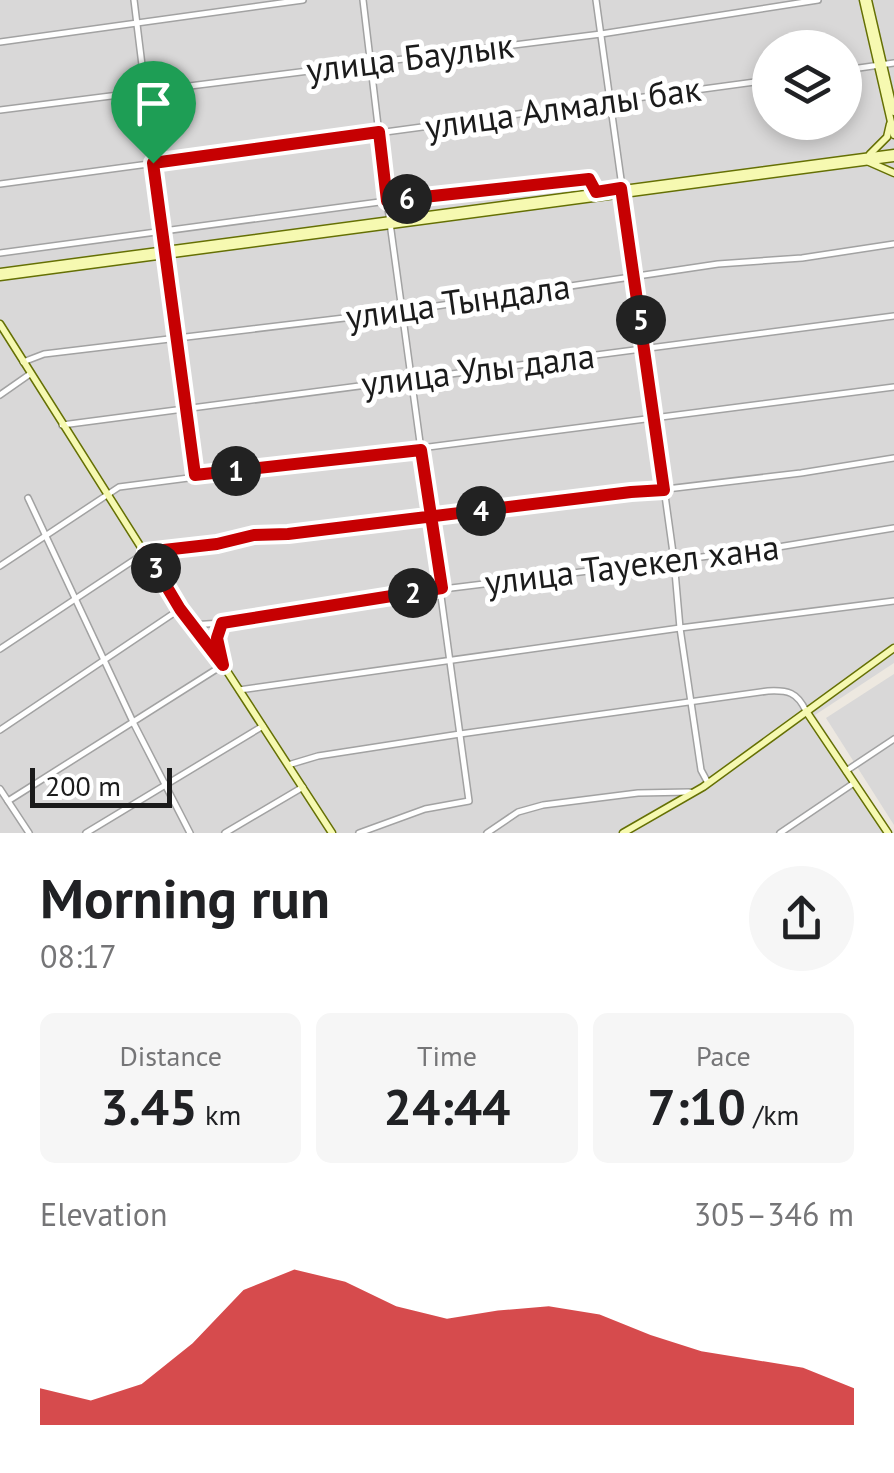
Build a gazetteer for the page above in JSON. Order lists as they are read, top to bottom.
{
  "streets": {
    "street": [
      "улица Баулык",
      "улица Алмалы бак",
      "улица Тындала",
      "улица Улы дала",
      "улица Тауекел хана"
    ]
  },
  "scale_bar": "200 m",
  "page": {
    "pins": [
      "6",
      "5",
      "1",
      "4",
      "3",
      "2"
    ],
    "scale": "200 m",
    "heading": ["Morning run", "08:17"],
    "stats": [
      ["Distance", "3.45 km"],
      ["Time", "24:44"],
      ["Pace", "7:10 /km"]
    ],
    "chart": ["Elevation", "305–346 m"]
  }
}
